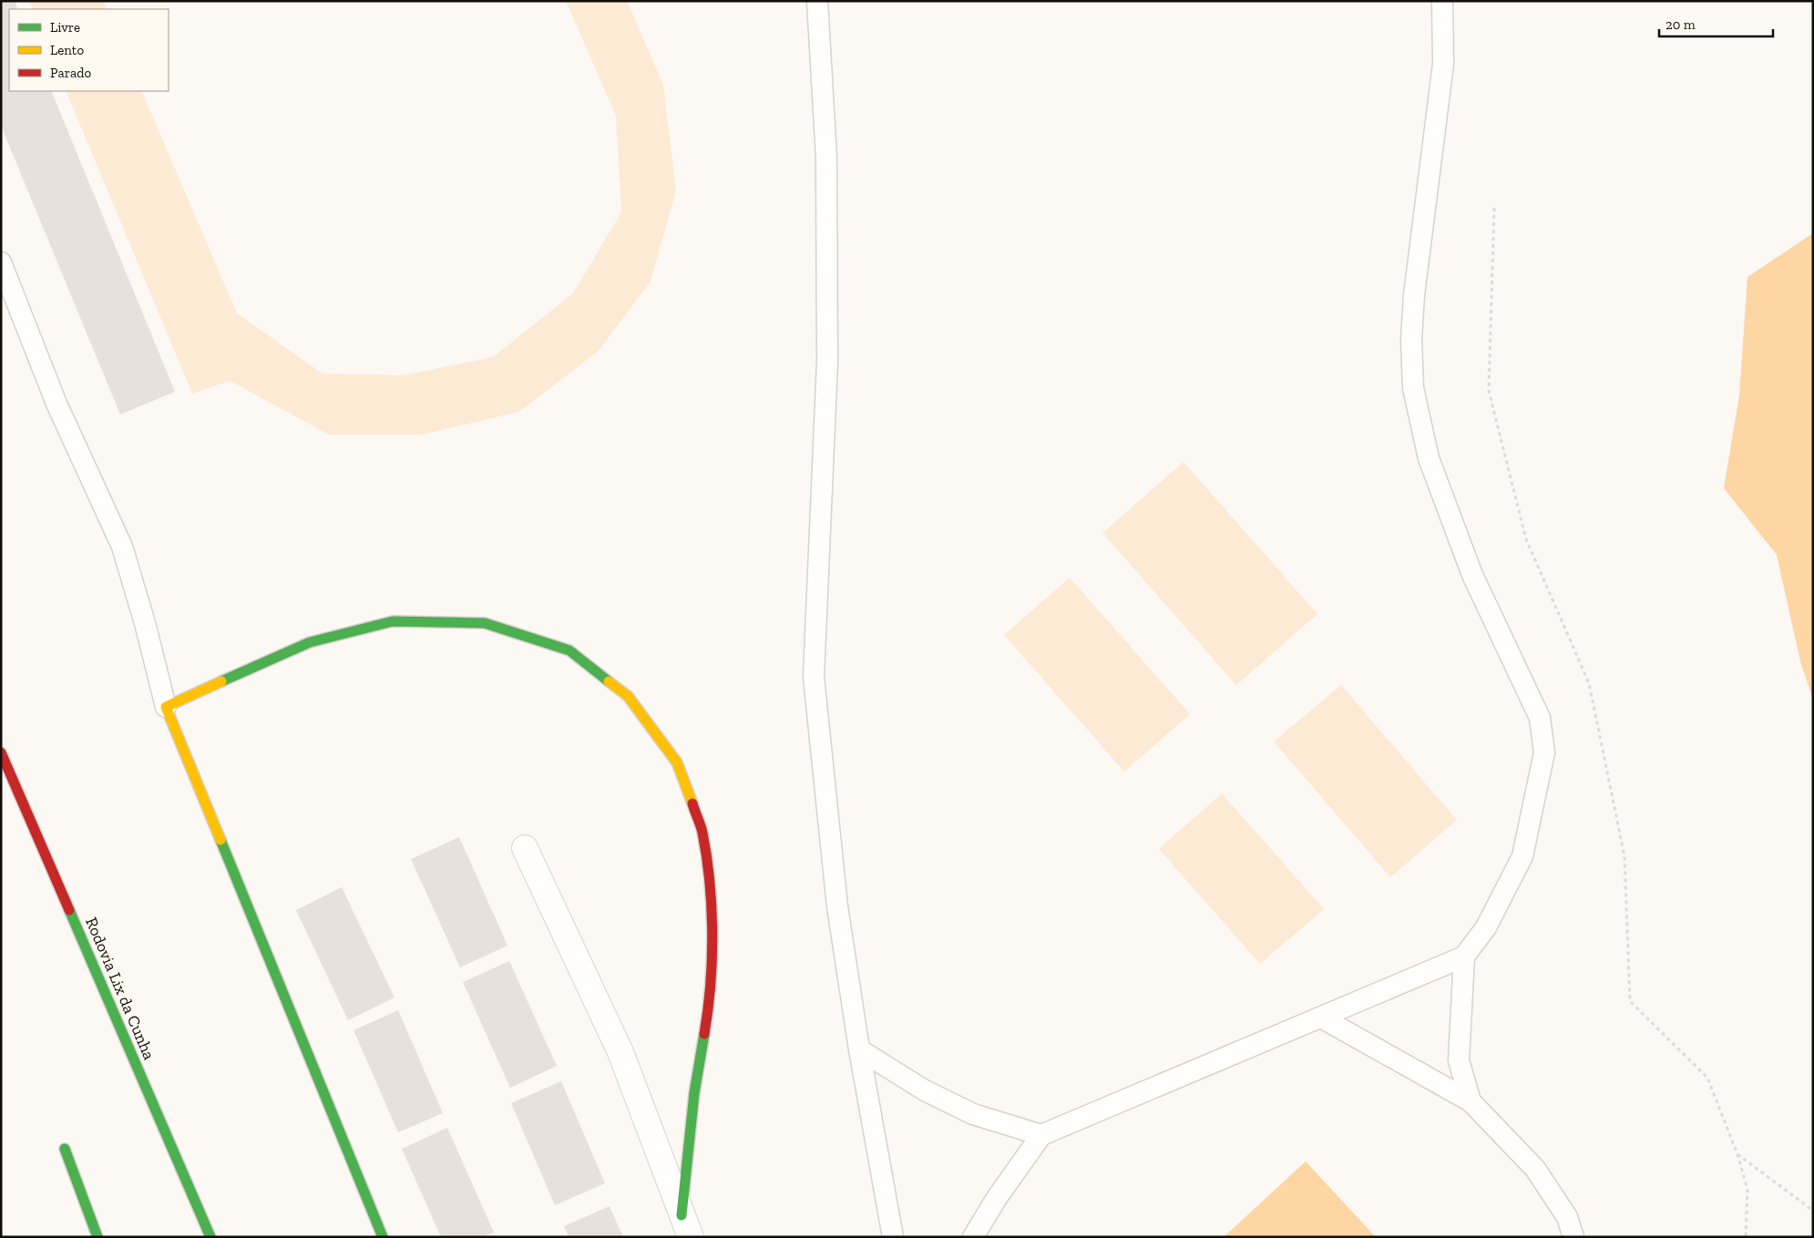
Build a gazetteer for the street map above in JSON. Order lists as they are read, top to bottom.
{
  "streets": {
    "street": ["Rodovia Lix da Cunha"]
  },
  "legend": ["Livre", "Lento", "Parado"],
  "scale_bar": "20 m"
}
